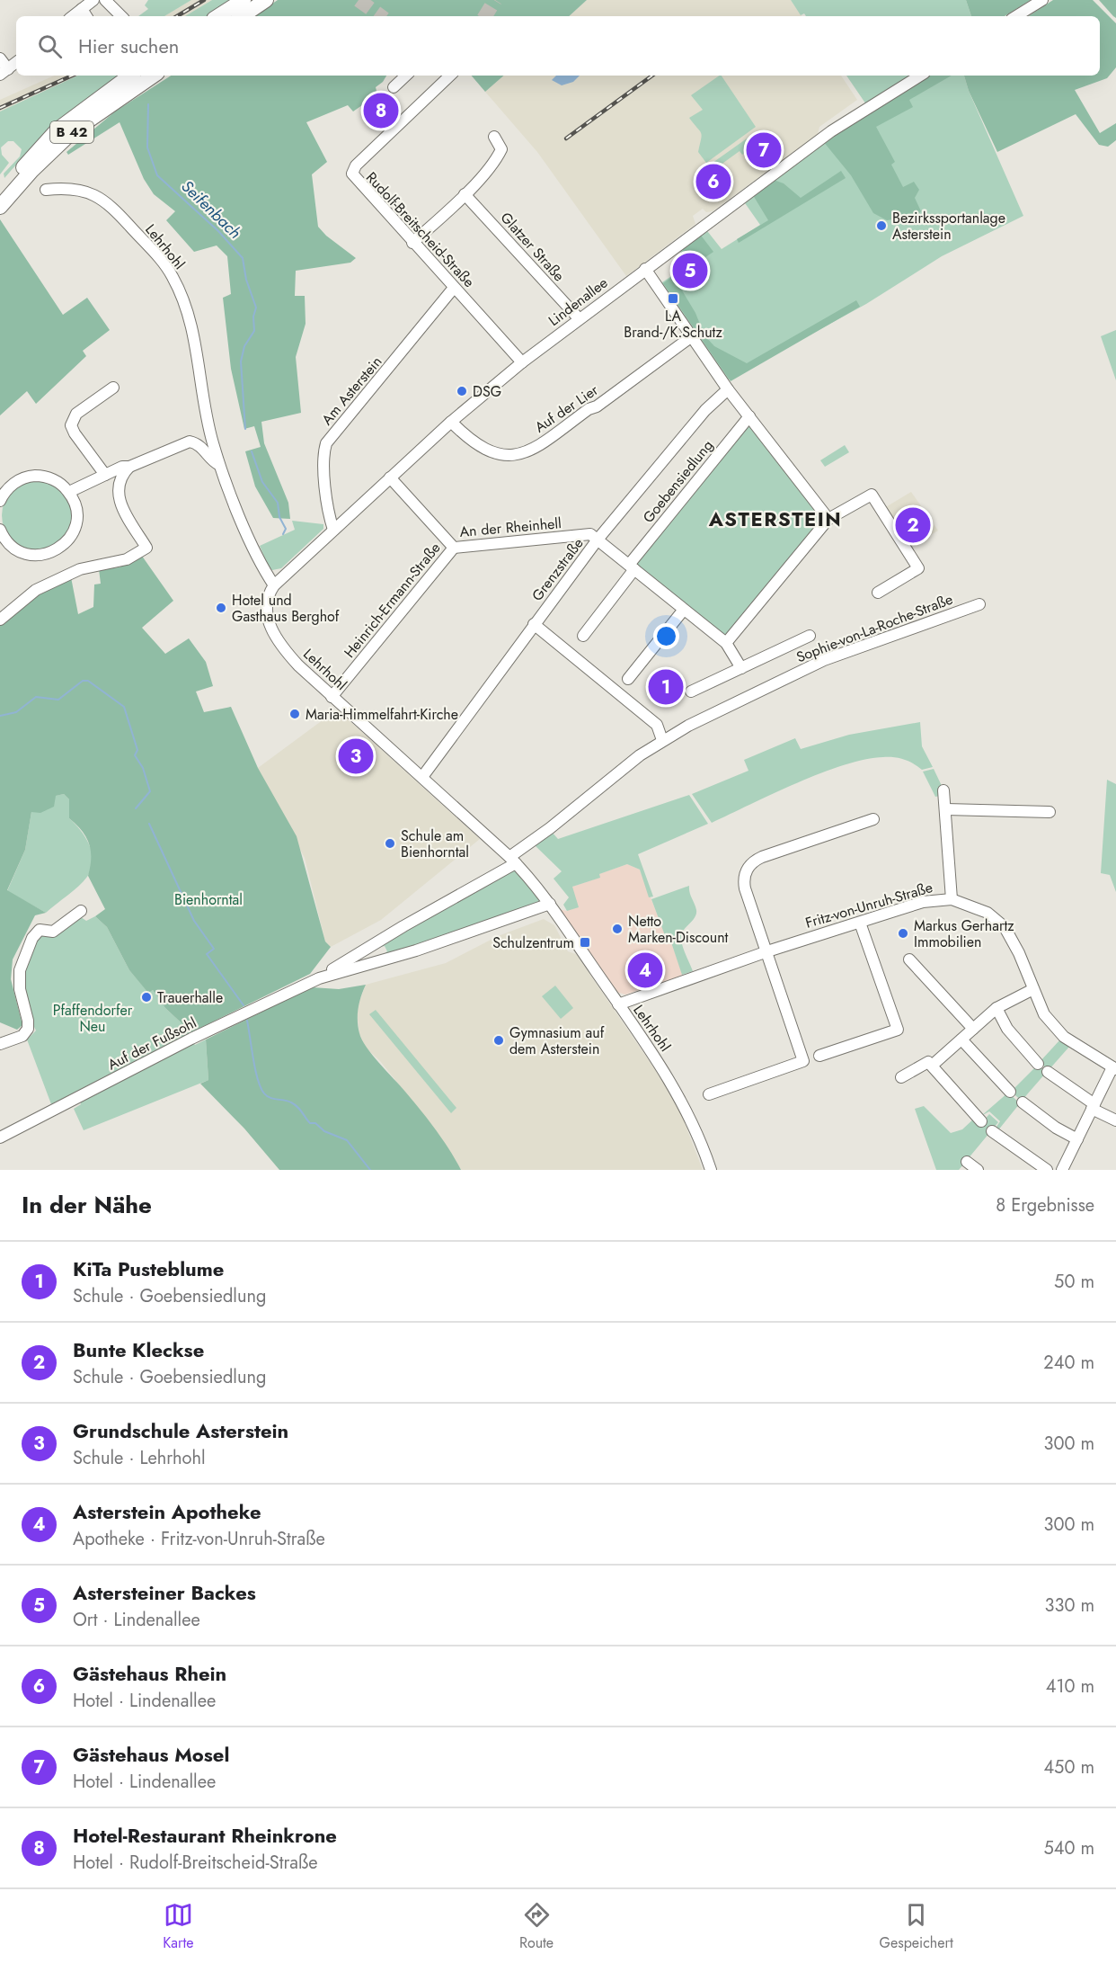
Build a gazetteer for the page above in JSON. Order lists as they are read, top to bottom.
{
  "streets": {
    "highway": ["B 42"],
    "street": [
      "Rudolf-Breitscheid-Straße",
      "Lehrhohl",
      "Glatzer Straße",
      "Lindenallee",
      "Am Asterstein",
      "Auf der Lier",
      "Goebensiedlung",
      "An der Rheinhell",
      "Grenzstraße",
      "Heinrich-Ermann-Straße",
      "Sophie-von-La-Roche-Straße",
      "Fritz-von-Unruh-Straße",
      "Auf der Fußsohl"
    ]
  },
  "crossings": [
    ["Rudolf-Breitscheid-Straße", "Lindenallee"],
    ["Rudolf-Breitscheid-Straße", "Am Asterstein"],
    ["Lehrhohl", "Lindenallee"],
    ["Lehrhohl", "Grenzstraße"],
    ["Lehrhohl", "Heinrich-Ermann-Straße"],
    ["Lehrhohl", "Sophie-von-La-Roche-Straße"],
    ["Lehrhohl", "Fritz-von-Unruh-Straße"],
    ["Lehrhohl", "Auf der Fußsohl"],
    ["Glatzer Straße", "Lindenallee"],
    ["Lindenallee", "Am Asterstein"],
    ["Lindenallee", "Auf der Lier"],
    ["Lindenallee", "An der Rheinhell"],
    ["An der Rheinhell", "Grenzstraße"],
    ["An der Rheinhell", "Heinrich-Ermann-Straße"],
    ["Sophie-von-La-Roche-Straße", "Auf der Fußsohl"]
  ],
  "districts": ["ASTERSTEIN"],
  "water": ["Seifenbach"],
  "parks": ["Bienhorntal", "Pfaffendorfer Neu"],
  "places": {
    "other": [
      "Bezirkssportanlage Asterstein",
      "DSG",
      "Hotel und Gasthaus Berghof",
      "Maria-Himmelfahrt-Kirche",
      "Schule am Bienhorntal",
      "Netto Marken-Discount",
      "Markus Gerhartz Immobilien",
      "Trauerhalle",
      "Gymnasium auf dem Asterstein"
    ],
    "transit": ["LA Brand-/K.Schutz", "Schulzentrum"]
  },
  "page": {
    "search": "Hier suchen",
    "pins": [
      "8",
      "7",
      "6",
      "5",
      "2",
      "1",
      "3",
      "4"
    ],
    "heading": ["In der Nähe", "8 Ergebnisse"],
    "list": [
      {
        "mark": "1",
        "name": "KiTa Pusteblume",
        "note": "Schule · Goebensiedlung",
        "value": "50 m"
      },
      {
        "mark": "2",
        "name": "Bunte Kleckse",
        "note": "Schule · Goebensiedlung",
        "value": "240 m"
      },
      {
        "mark": "3",
        "name": "Grundschule Asterstein",
        "note": "Schule · Lehrhohl",
        "value": "300 m"
      },
      {
        "mark": "4",
        "name": "Asterstein Apotheke",
        "note": "Apotheke · Fritz-von-Unruh-Straße",
        "value": "300 m"
      },
      {
        "mark": "5",
        "name": "Astersteiner Backes",
        "note": "Ort · Lindenallee",
        "value": "330 m"
      },
      {
        "mark": "6",
        "name": "Gästehaus Rhein",
        "note": "Hotel · Lindenallee",
        "value": "410 m"
      },
      {
        "mark": "7",
        "name": "Gästehaus Mosel",
        "note": "Hotel · Lindenallee",
        "value": "450 m"
      },
      {
        "mark": "8",
        "name": "Hotel-Restaurant Rheinkrone",
        "note": "Hotel · Rudolf-Breitscheid-Straße",
        "value": "540 m"
      }
    ],
    "nav": ["Karte", "Route", "Gespeichert"]
  }
}
